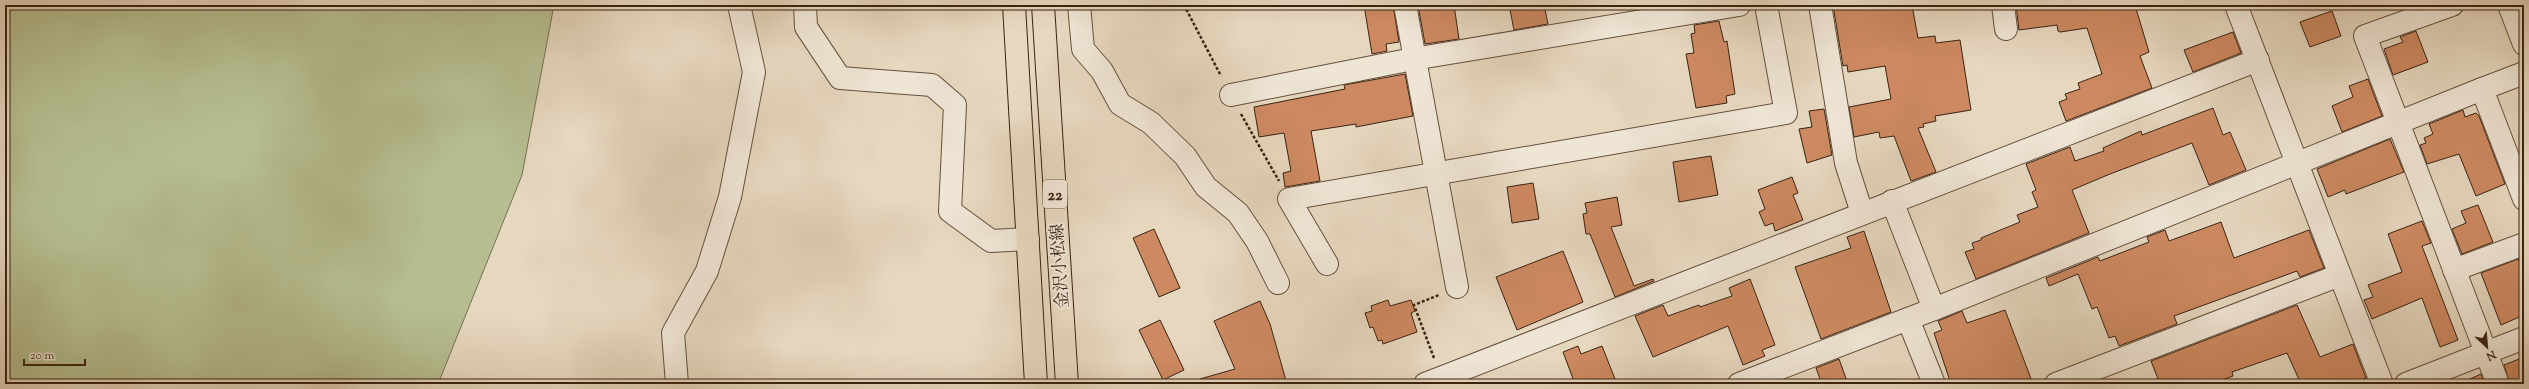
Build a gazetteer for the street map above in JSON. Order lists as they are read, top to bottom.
{
  "streets": {
    "main road": ["22", "金沢小松線"]
  },
  "scale_bar": "20 m",
  "north": "bottom right"
}
